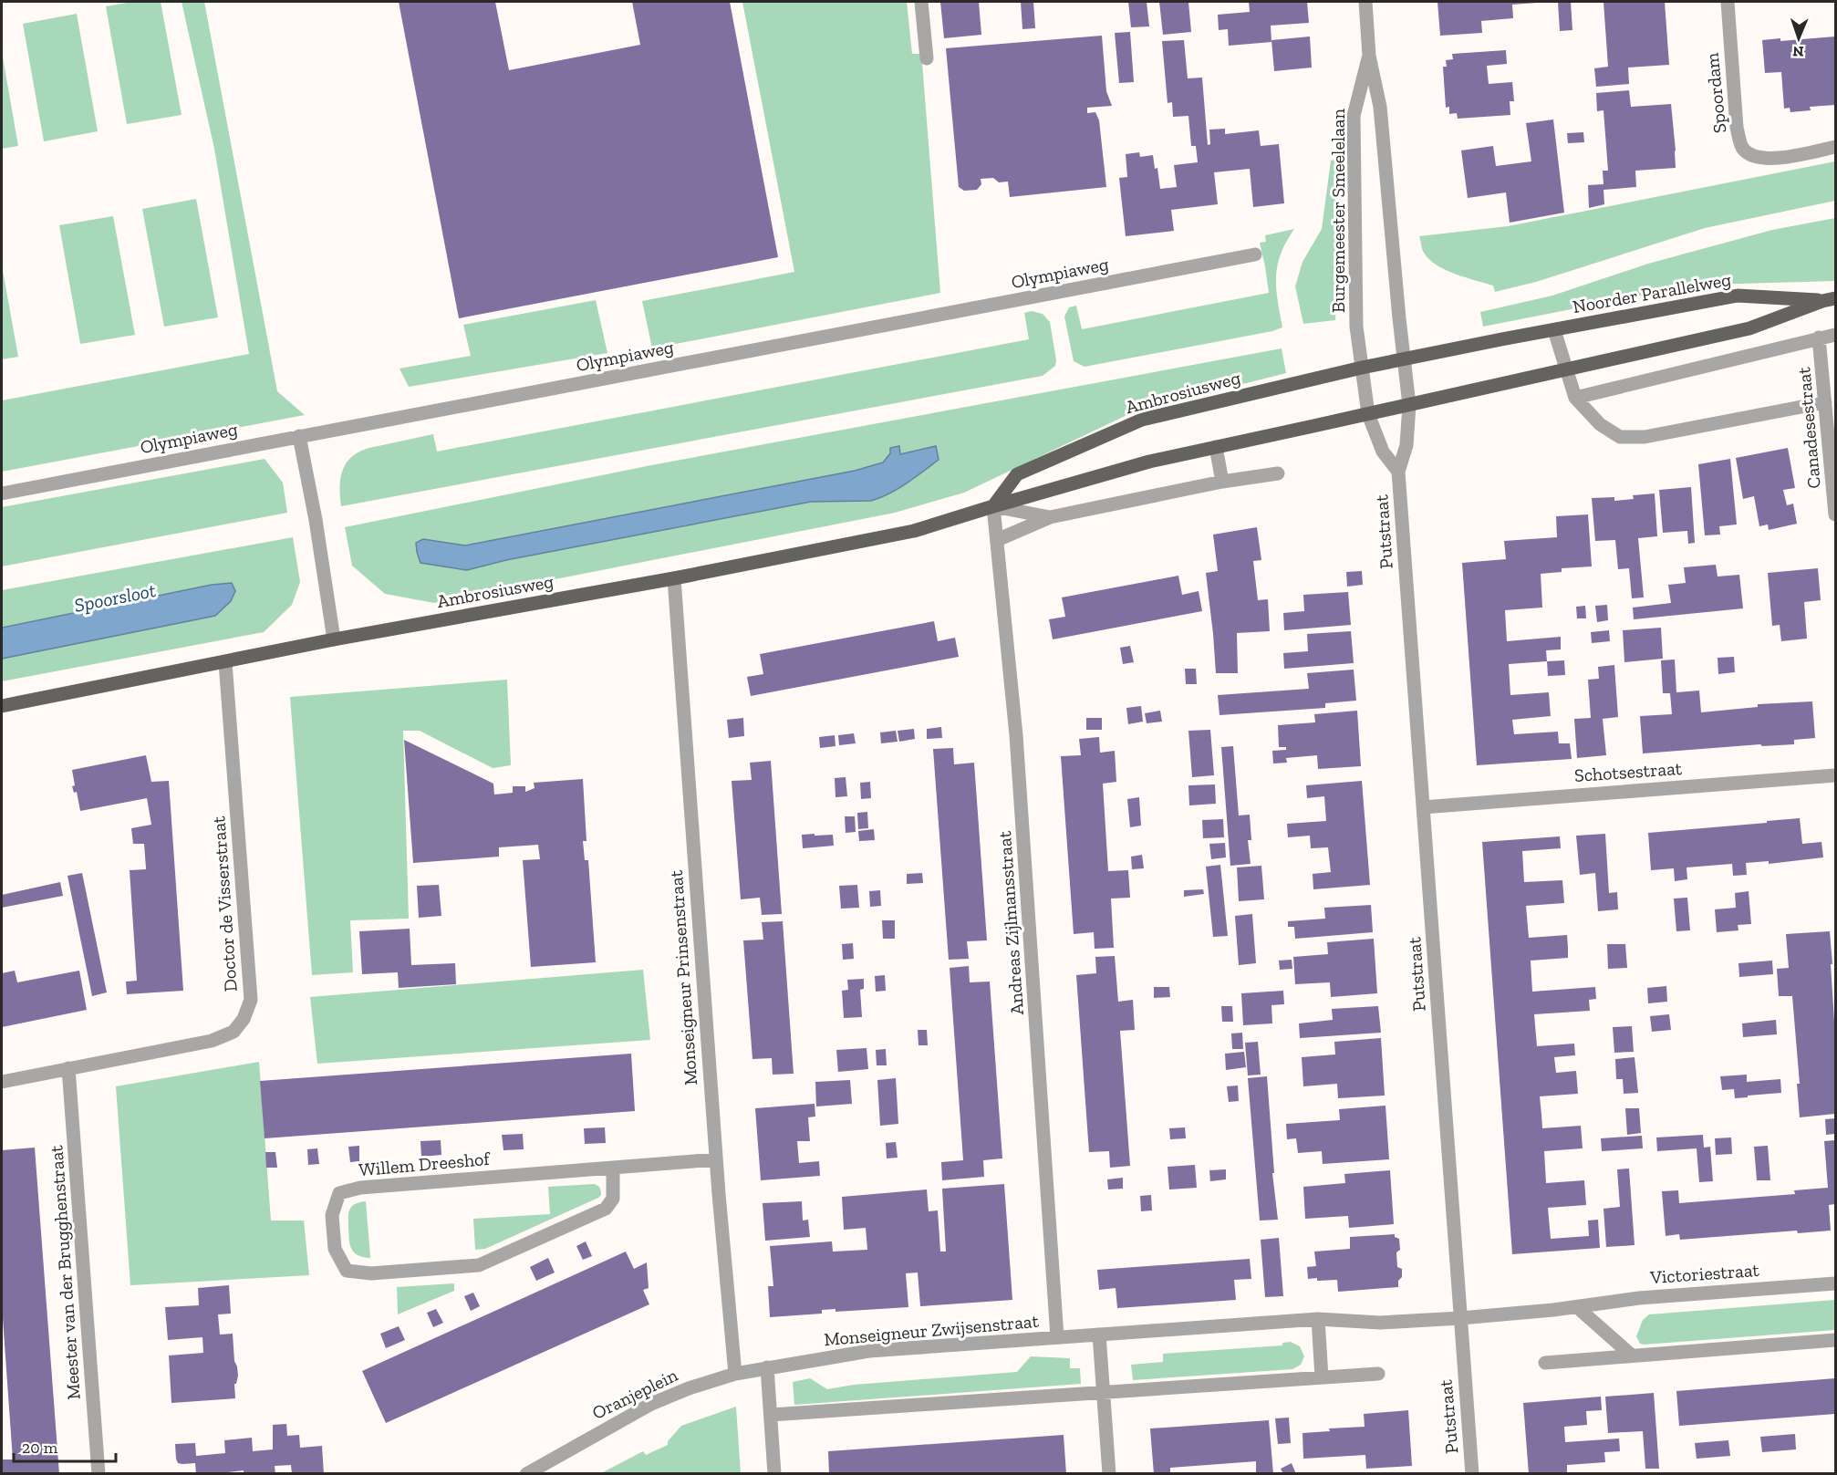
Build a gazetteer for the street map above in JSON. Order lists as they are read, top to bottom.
{
  "streets": {
    "main road": ["Noorder Parallelweg", "Ambrosiusweg"],
    "street": [
      "Spoordam",
      "Burgemeester Smeelelaan",
      "Olympiaweg",
      "Canadesestraat",
      "Putstraat",
      "Schotsestraat",
      "Doctor de Visserstraat",
      "Andreas Zijlmansstraat",
      "Monseigneur Prinsenstraat",
      "Willem Dreeshof",
      "Meester van der Brugghenstraat",
      "Victoriestraat",
      "Monseigneur Zwijsenstraat",
      "Oranjeplein"
    ]
  },
  "crossings": [
    ["Burgemeester Smeelelaan", "Noorder Parallelweg"],
    ["Burgemeester Smeelelaan", "Ambrosiusweg"],
    ["Noorder Parallelweg", "Ambrosiusweg"],
    ["Noorder Parallelweg", "Canadesestraat"],
    ["Noorder Parallelweg", "Putstraat"],
    ["Ambrosiusweg", "Putstraat"],
    ["Ambrosiusweg", "Doctor de Visserstraat"],
    ["Ambrosiusweg", "Andreas Zijlmansstraat"],
    ["Ambrosiusweg", "Monseigneur Prinsenstraat"],
    ["Putstraat", "Schotsestraat"],
    ["Putstraat", "Victoriestraat"],
    ["Putstraat", "Monseigneur Zwijsenstraat"],
    ["Doctor de Visserstraat", "Meester van der Brugghenstraat"],
    ["Andreas Zijlmansstraat", "Monseigneur Zwijsenstraat"],
    ["Monseigneur Prinsenstraat", "Willem Dreeshof"],
    ["Monseigneur Prinsenstraat", "Oranjeplein"],
    ["Victoriestraat", "Monseigneur Zwijsenstraat"],
    ["Monseigneur Zwijsenstraat", "Oranjeplein"]
  ],
  "water": ["Spoorsloot"],
  "scale_bar": "20 m",
  "north": "bottom"
}
